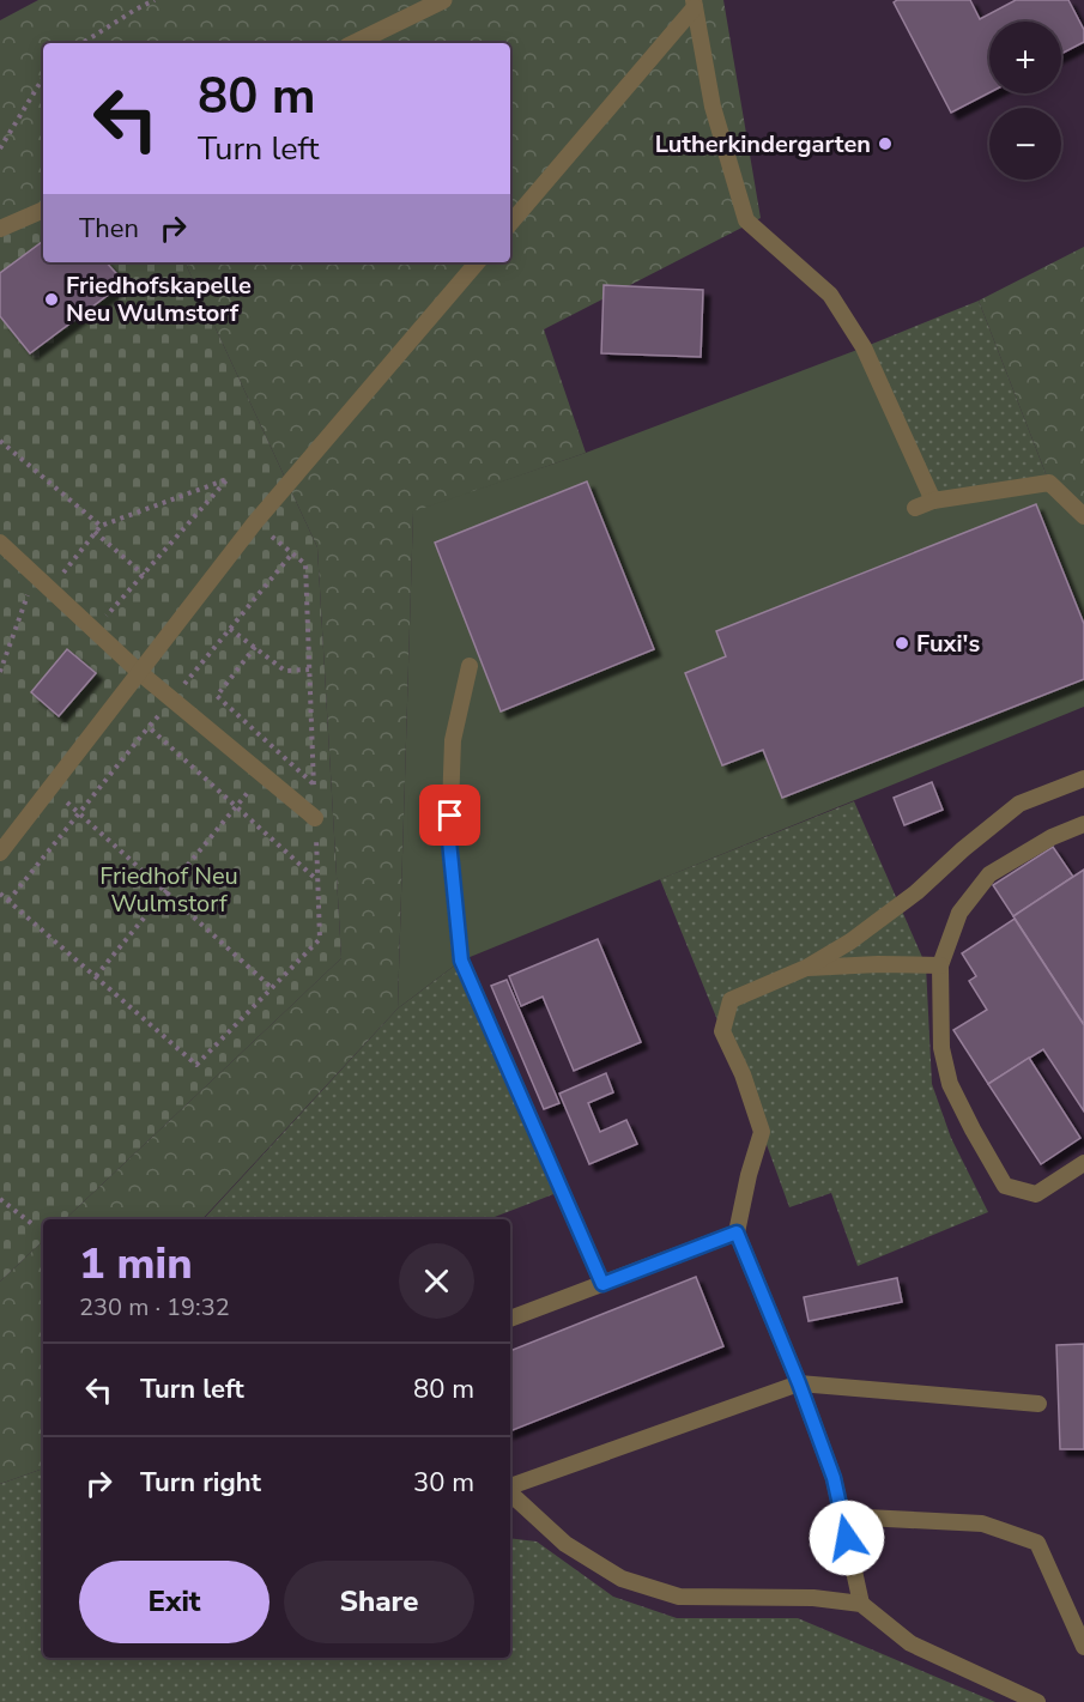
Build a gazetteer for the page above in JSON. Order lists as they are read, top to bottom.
{
  "parks": ["Friedhof Neu Wulmstorf"],
  "places": ["Lutherkindergarten", "Friedhofskapelle Neu Wulmstorf", "Fuxi's"],
  "page": {
    "map_buttons": ["+", "−"],
    "turn": ["80 m", "Turn left"],
    "then": "Then",
    "heading": ["1 min", "230 m · 19:32"],
    "list": [
      {
        "name": "Turn left",
        "value": "80 m"
      },
      {
        "name": "Turn right",
        "value": "30 m"
      }
    ],
    "buttons": ["Exit", "Share"]
  }
}
